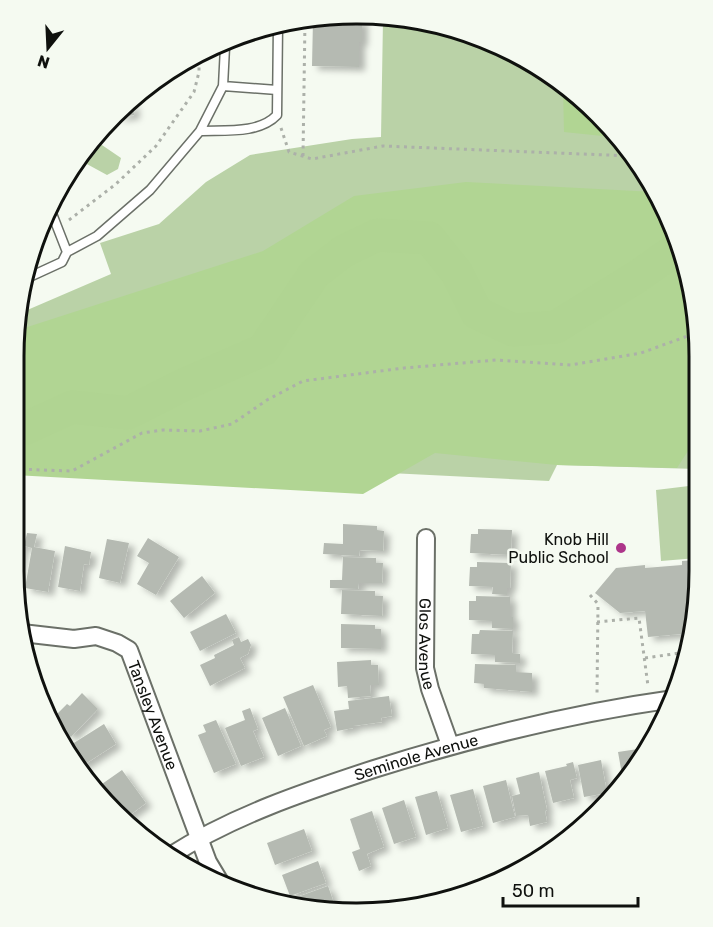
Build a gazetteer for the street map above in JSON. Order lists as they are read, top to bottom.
{
  "streets": {
    "street": ["Glos Avenue", "Tansley Avenue", "Seminole Avenue"]
  },
  "crossings": [
    ["Glos Avenue", "Seminole Avenue"],
    ["Tansley Avenue", "Seminole Avenue"]
  ],
  "places": ["Knob Hill Public School"],
  "scale_bar": "50 m",
  "north": "bottom"
}
